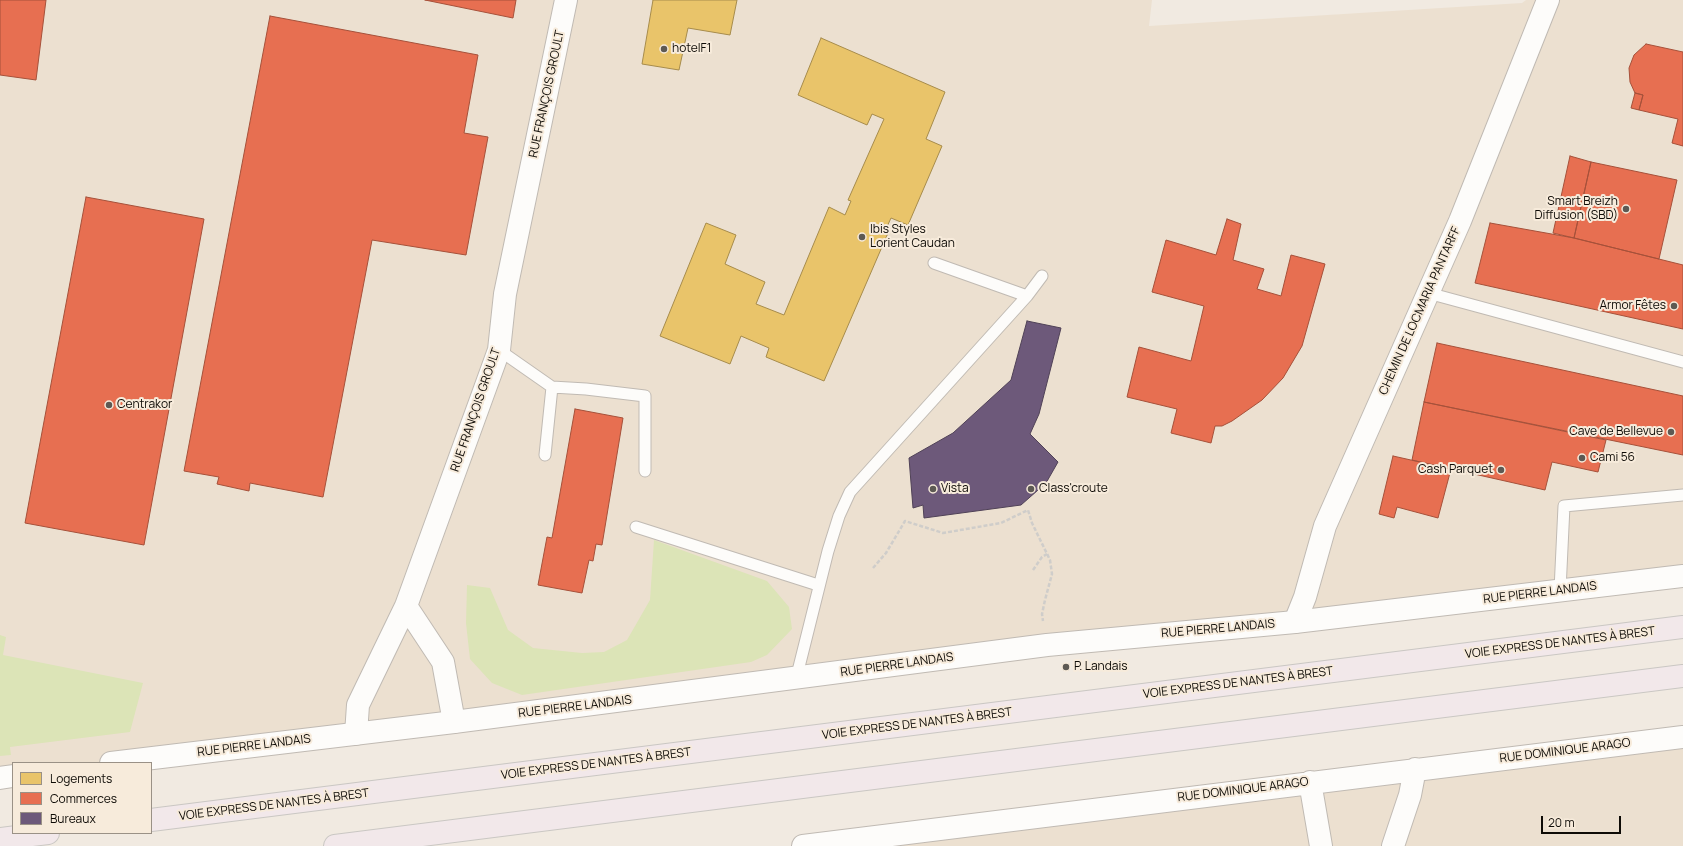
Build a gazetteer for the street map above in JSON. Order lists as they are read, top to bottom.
{
  "streets": {
    "highway": ["VOIE EXPRESS DE NANTES À BREST"],
    "street": [
      "RUE FRANÇOIS GROULT",
      "CHEMIN DE LOCMARIA PANTARFF",
      "RUE PIERRE LANDAIS",
      "RUE DOMINIQUE ARAGO"
    ]
  },
  "crossings": [
    ["RUE FRANÇOIS GROULT", "RUE PIERRE LANDAIS"],
    ["CHEMIN DE LOCMARIA PANTARFF", "RUE PIERRE LANDAIS"]
  ],
  "places": [
    "hotelF1",
    "Smart Breizh Diffusion (SBD)",
    "Ibis Styles Lorient Caudan",
    "Armor Fêtes",
    "Centrakor",
    "Cave de Bellevue",
    "Cami 56",
    "Cash Parquet",
    "Vista",
    "Class'croute",
    "P. Landais"
  ],
  "legend": ["Logements", "Commerces", "Bureaux"],
  "scale_bar": "20 m"
}
